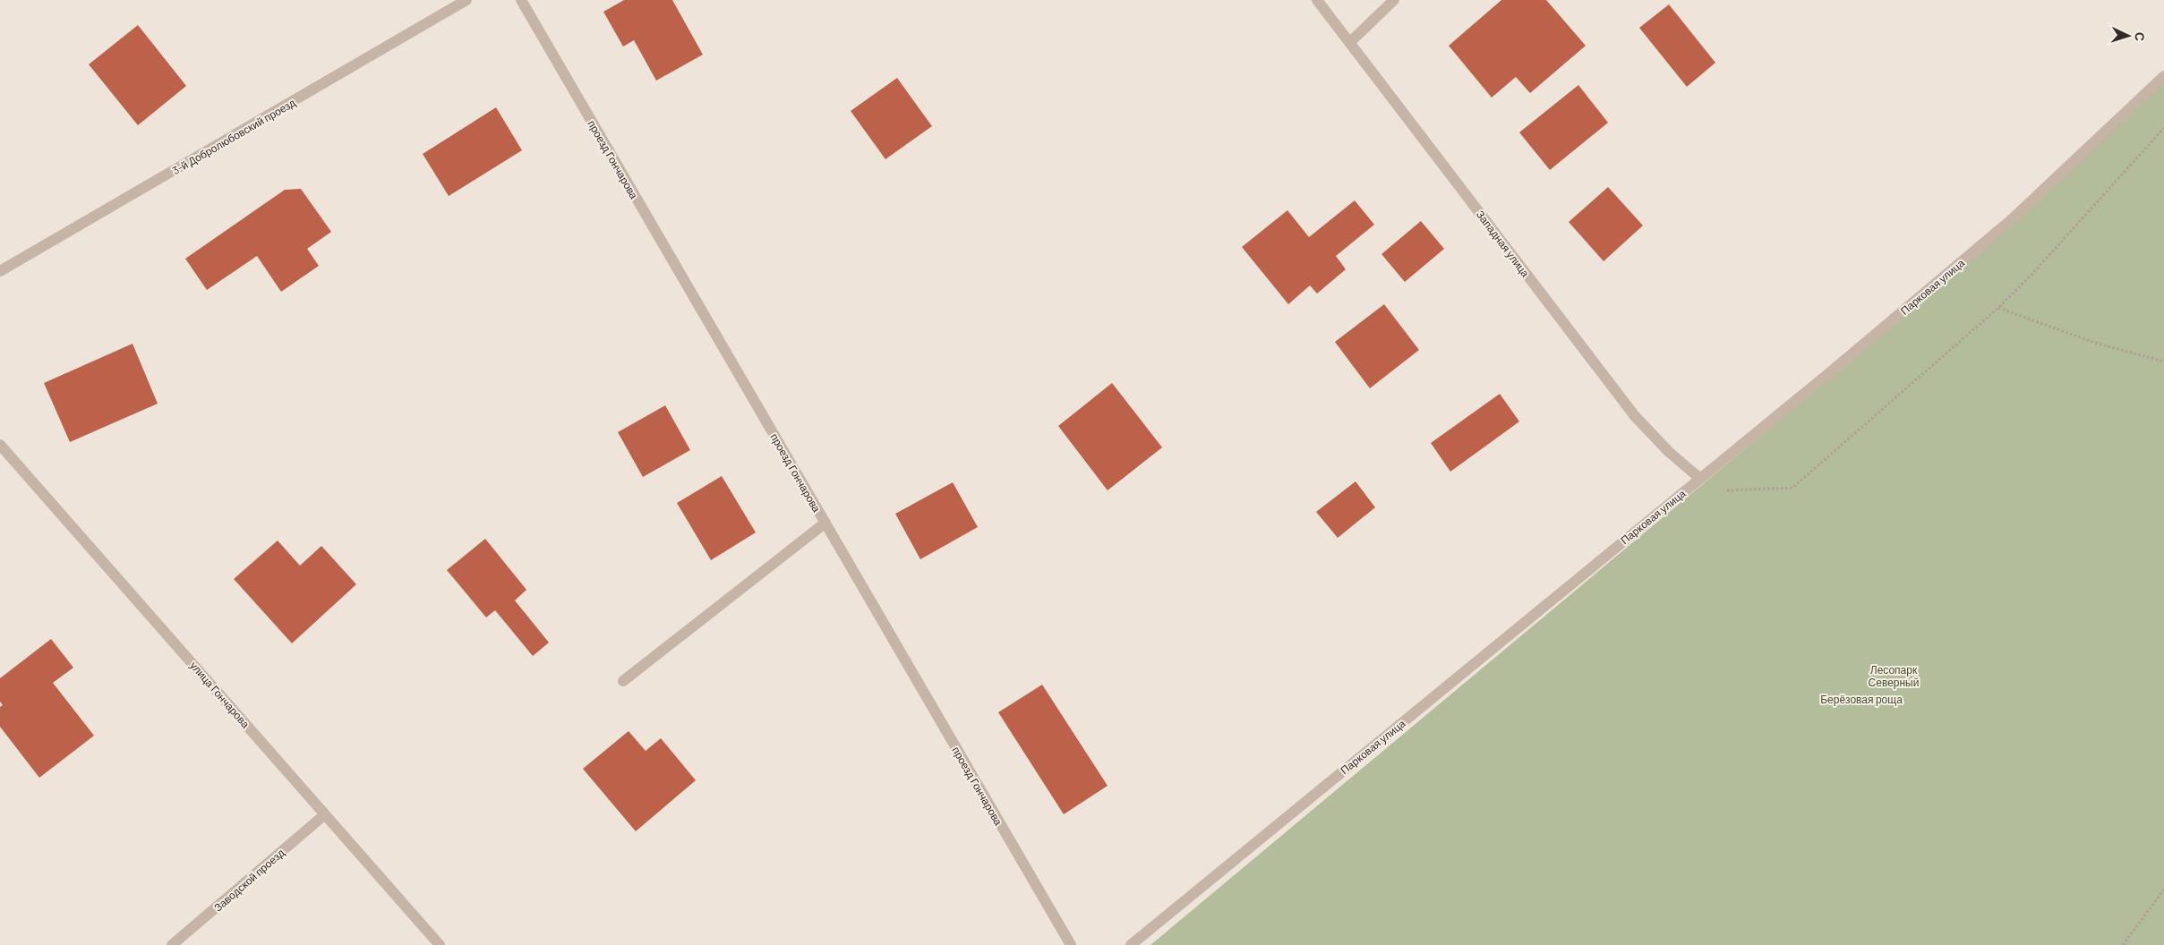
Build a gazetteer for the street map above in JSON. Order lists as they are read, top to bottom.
{
  "streets": {
    "street": [
      "3-й Добролюбовский проезд",
      "проезд Гончарова",
      "Западная улица",
      "Парковая улица",
      "улица Гончарова",
      "Заводской проезд"
    ]
  },
  "crossings": [
    ["Западная улица", "Парковая улица"],
    ["улица Гончарова", "Заводской проезд"]
  ],
  "parks": ["Лесопарк Северный", "Берёзовая роща"],
  "north": "right"
}
